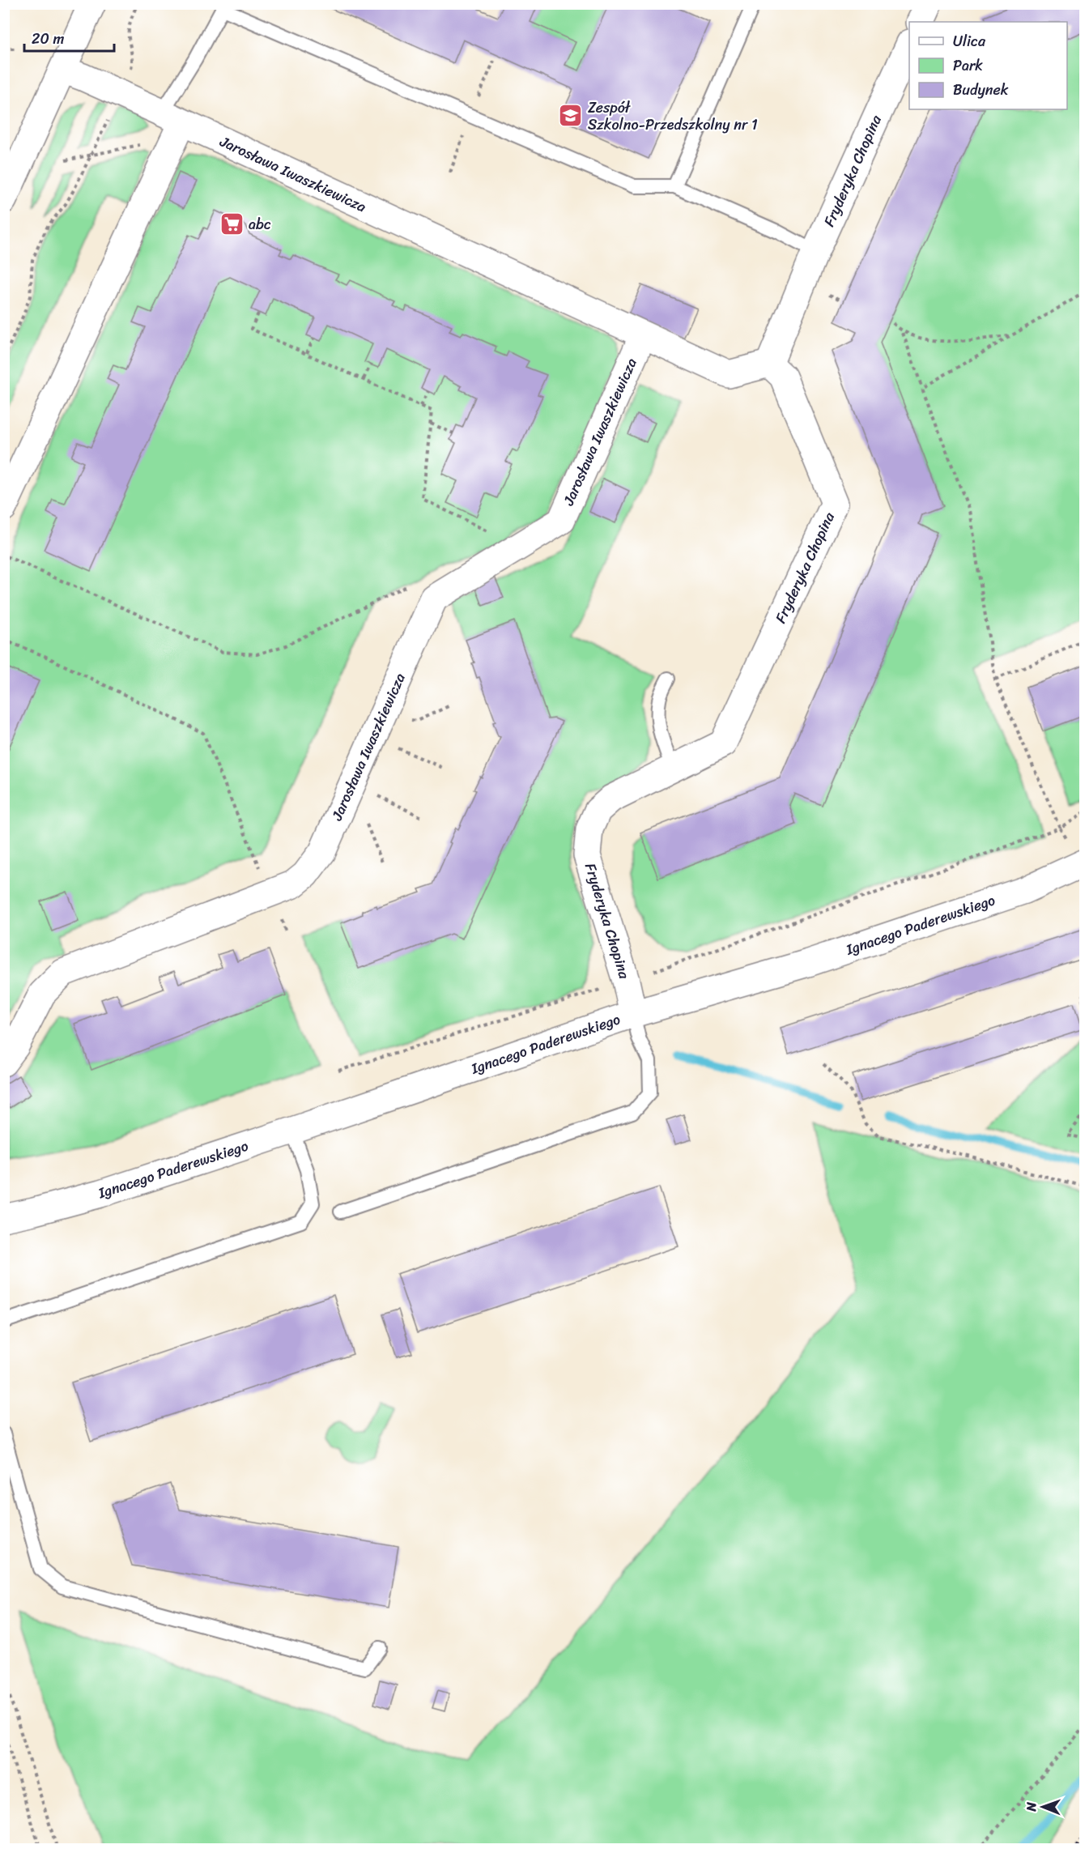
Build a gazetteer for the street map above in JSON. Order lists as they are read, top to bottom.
{
  "streets": {
    "street": ["Fryderyka Chopina", "Jarosława Iwaszkiewicza", "Ignacego Paderewskiego"]
  },
  "crossings": [
    ["Fryderyka Chopina", "Jarosława Iwaszkiewicza"],
    ["Fryderyka Chopina", "Ignacego Paderewskiego"]
  ],
  "places": {
    "school or university": ["Zespół Szkolno-Przedszkolny nr 1"],
    "supermarket": ["abc"]
  },
  "legend": ["Ulica", "Park", "Budynek"],
  "scale_bar": "20 m",
  "north": "left"
}
